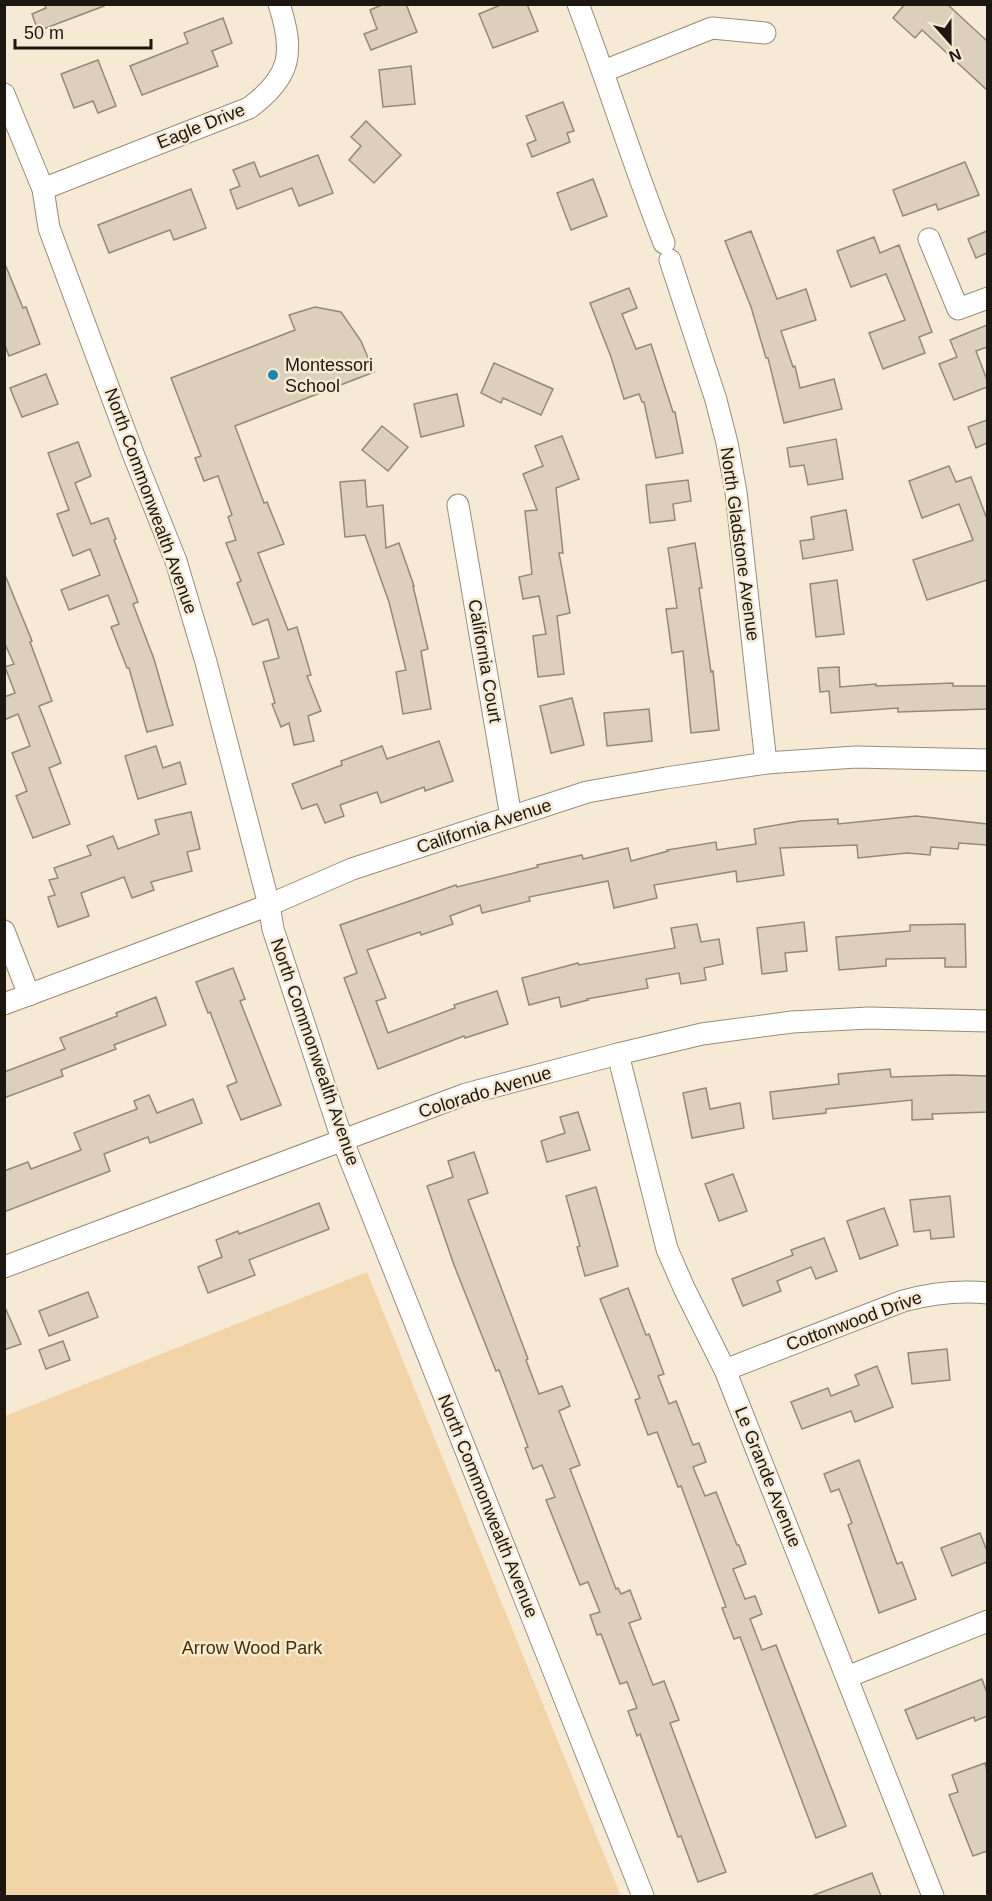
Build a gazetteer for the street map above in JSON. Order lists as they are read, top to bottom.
{
  "streets": {
    "street": [
      "Eagle Drive",
      "North Commonwealth Avenue",
      "North Gladstone Avenue",
      "California Court",
      "California Avenue",
      "Colorado Avenue",
      "Cottonwood Drive",
      "Le Grande Avenue"
    ]
  },
  "crossings": [
    ["Eagle Drive", "North Commonwealth Avenue"],
    ["North Commonwealth Avenue", "California Avenue"],
    ["North Commonwealth Avenue", "Colorado Avenue"],
    ["North Gladstone Avenue", "California Avenue"],
    ["California Court", "California Avenue"],
    ["Colorado Avenue", "Le Grande Avenue"],
    ["Cottonwood Drive", "Le Grande Avenue"]
  ],
  "parks": ["Arrow Wood Park"],
  "places": ["Montessori School"],
  "scale_bar": "50 m",
  "north": "bottom"
}
